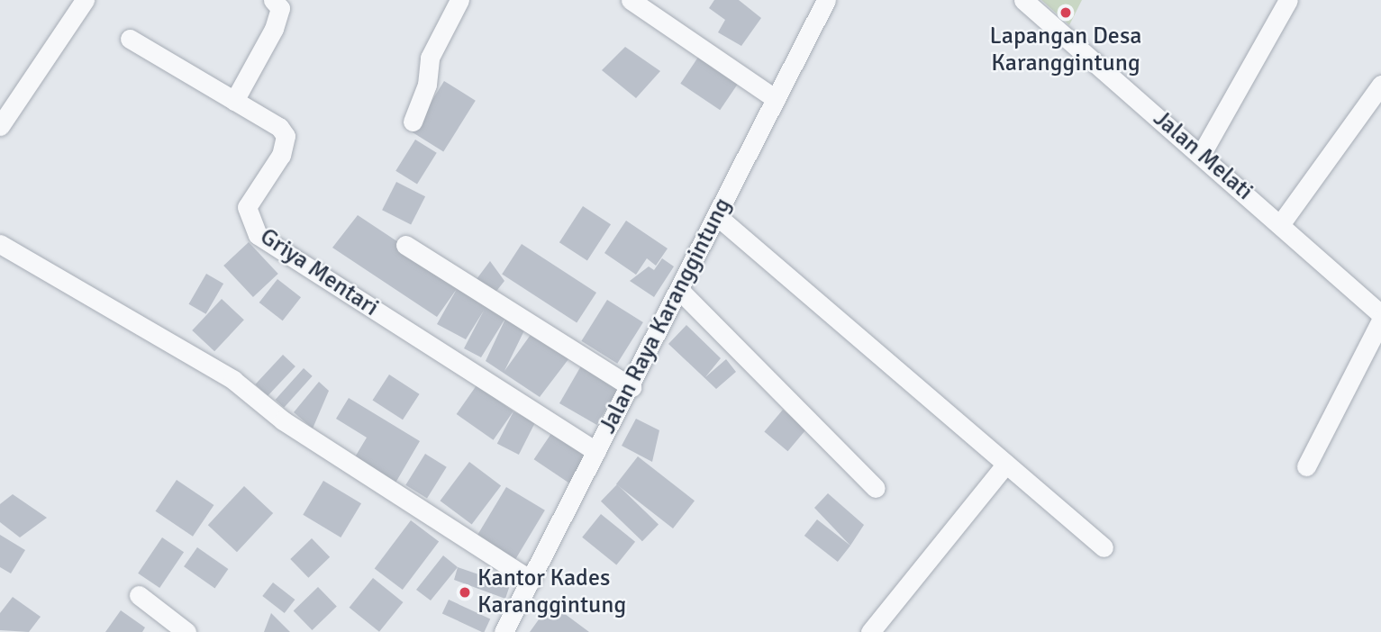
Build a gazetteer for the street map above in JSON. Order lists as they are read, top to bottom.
{
  "streets": {
    "street": ["Jalan Melati", "Griya Mentari", "Jalan Raya Karanggintung"]
  },
  "crossings": [
    ["Griya Mentari", "Jalan Raya Karanggintung"]
  ],
  "places": ["Lapangan Desa Karanggintung", "Kantor Kades Karanggintung"]
}
